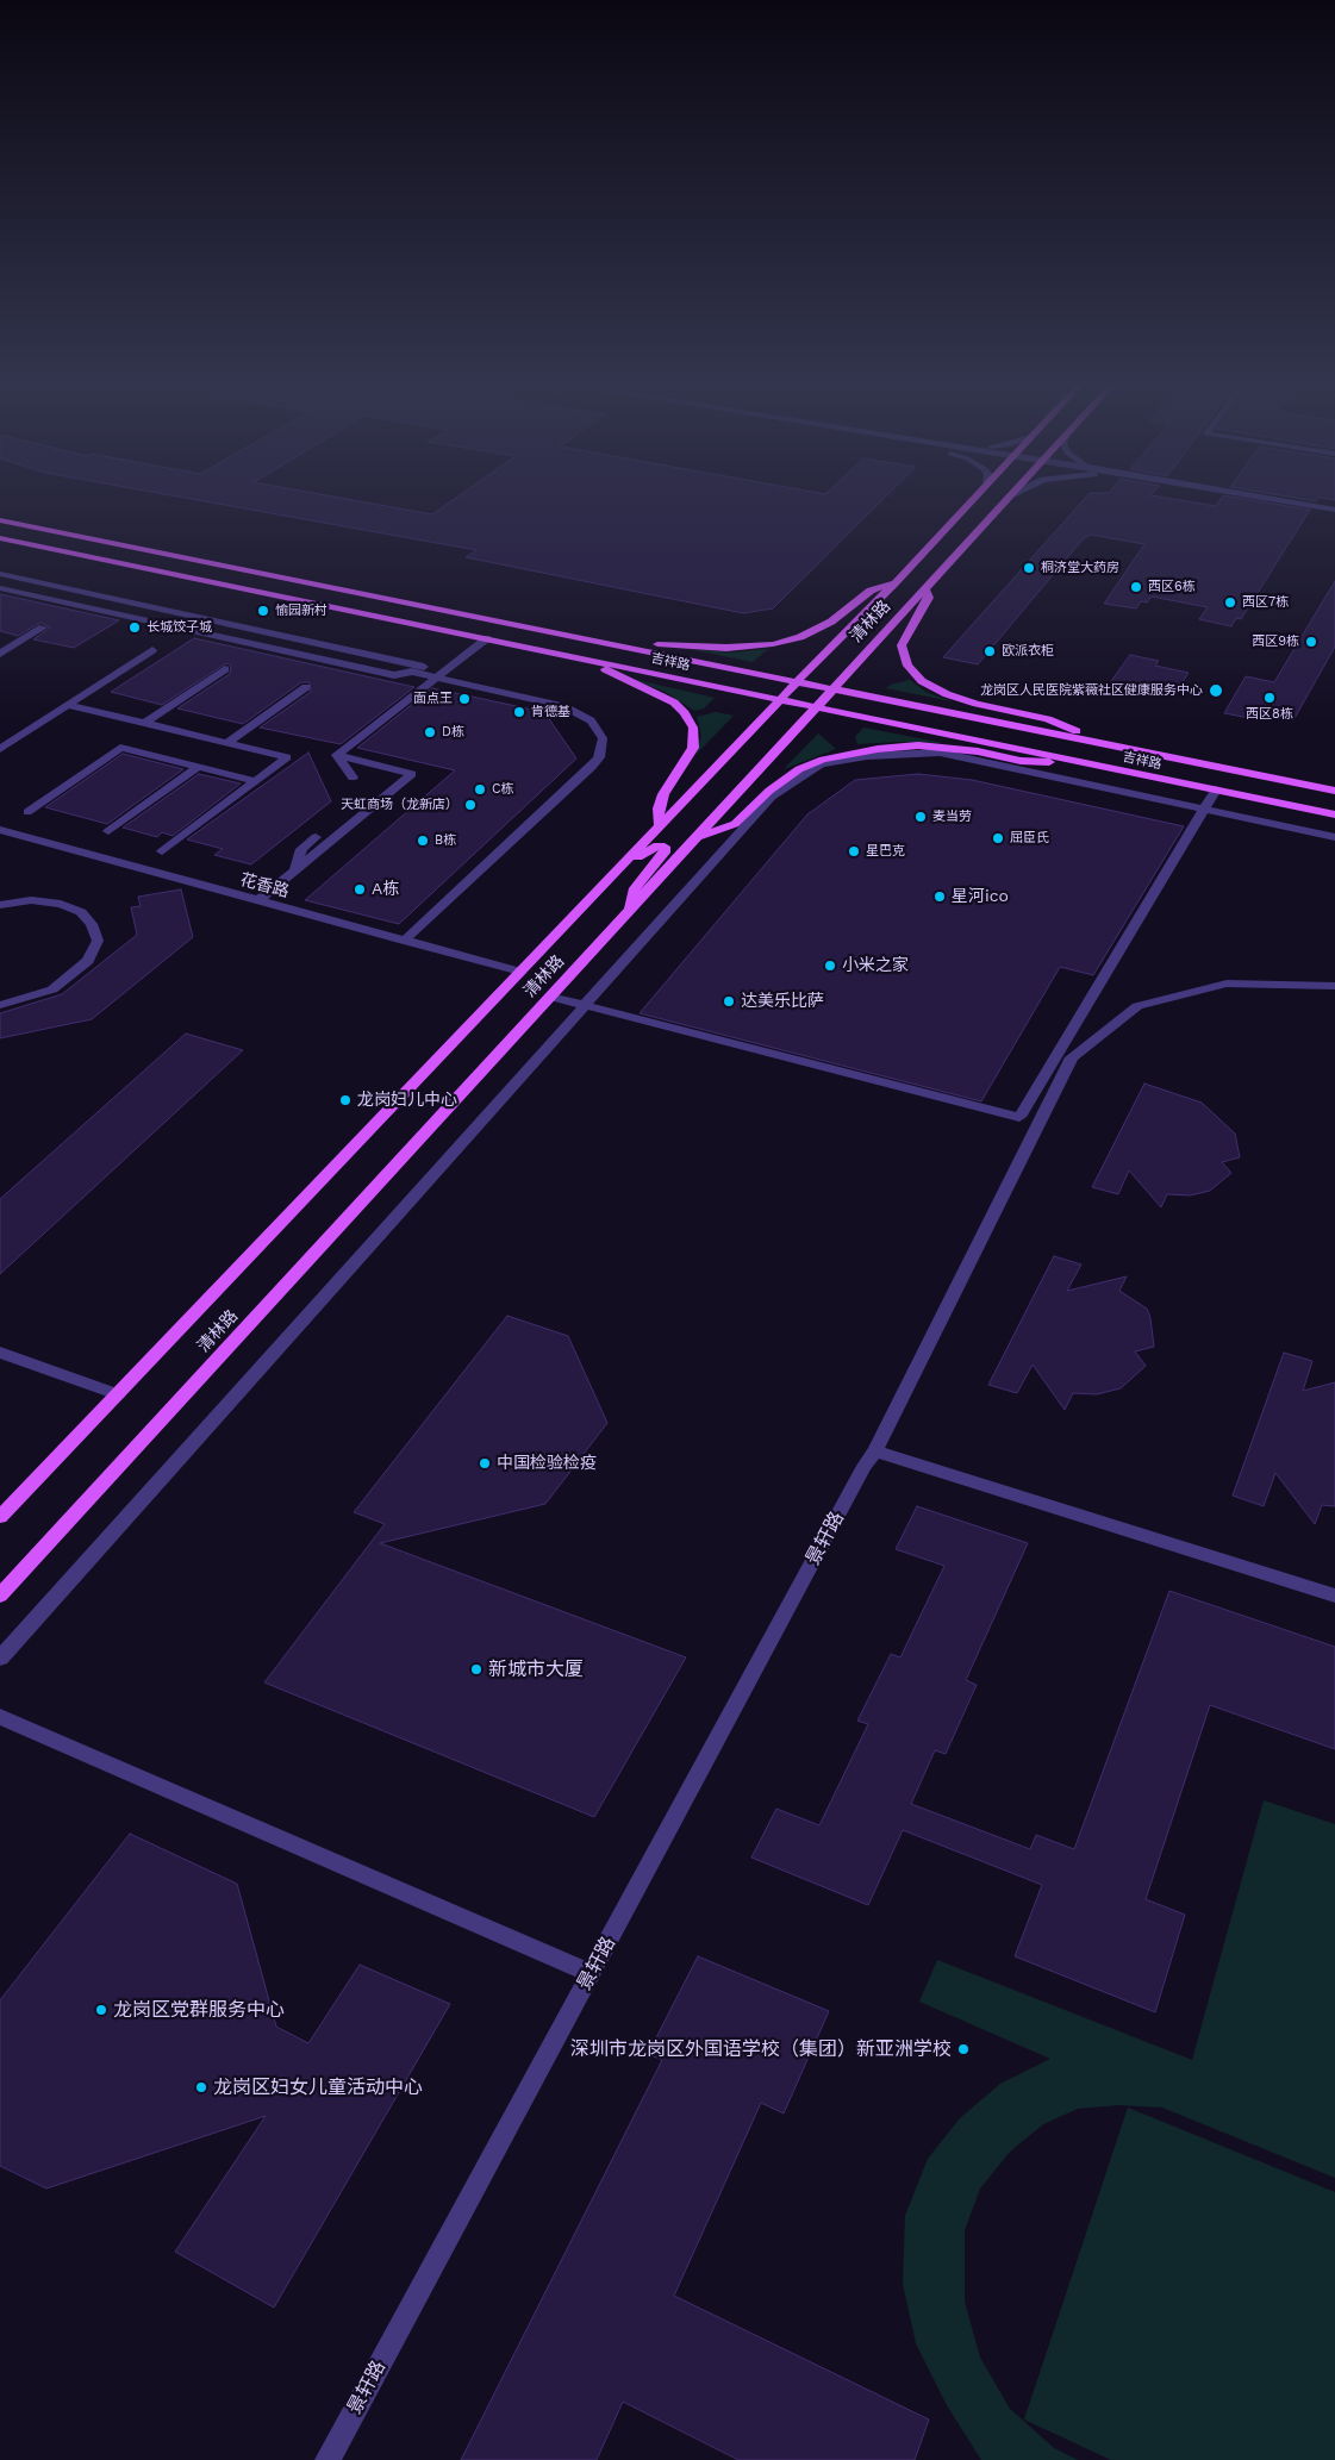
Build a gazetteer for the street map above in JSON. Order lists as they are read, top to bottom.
{
  "streets": {
    "main road": ["清林路", "吉祥路"],
    "street": ["花香路", "景轩路"]
  },
  "crossings": [
    ["清林路", "吉祥路"],
    ["清林路", "花香路"]
  ],
  "places": [
    "桐济堂大药房",
    "西区6栋",
    "西区7栋",
    "愉园新村",
    "长城饺子城",
    "西区9栋",
    "欧派衣柜",
    "龙岗区人民医院紫薇社区健康服务中心",
    "西区8栋",
    "面点王",
    "肯德基",
    "D栋",
    "C栋",
    "天虹商场（龙新店）",
    "麦当劳",
    "屈臣氏",
    "B栋",
    "星巴克",
    "A栋",
    "星河ico",
    "小米之家",
    "达美乐比萨",
    "龙岗妇儿中心",
    "中国检验检疫",
    "新城市大厦",
    "龙岗区党群服务中心",
    "深圳市龙岗区外国语学校（集团）新亚洲学校",
    "龙岗区妇女儿童活动中心"
  ]
}
